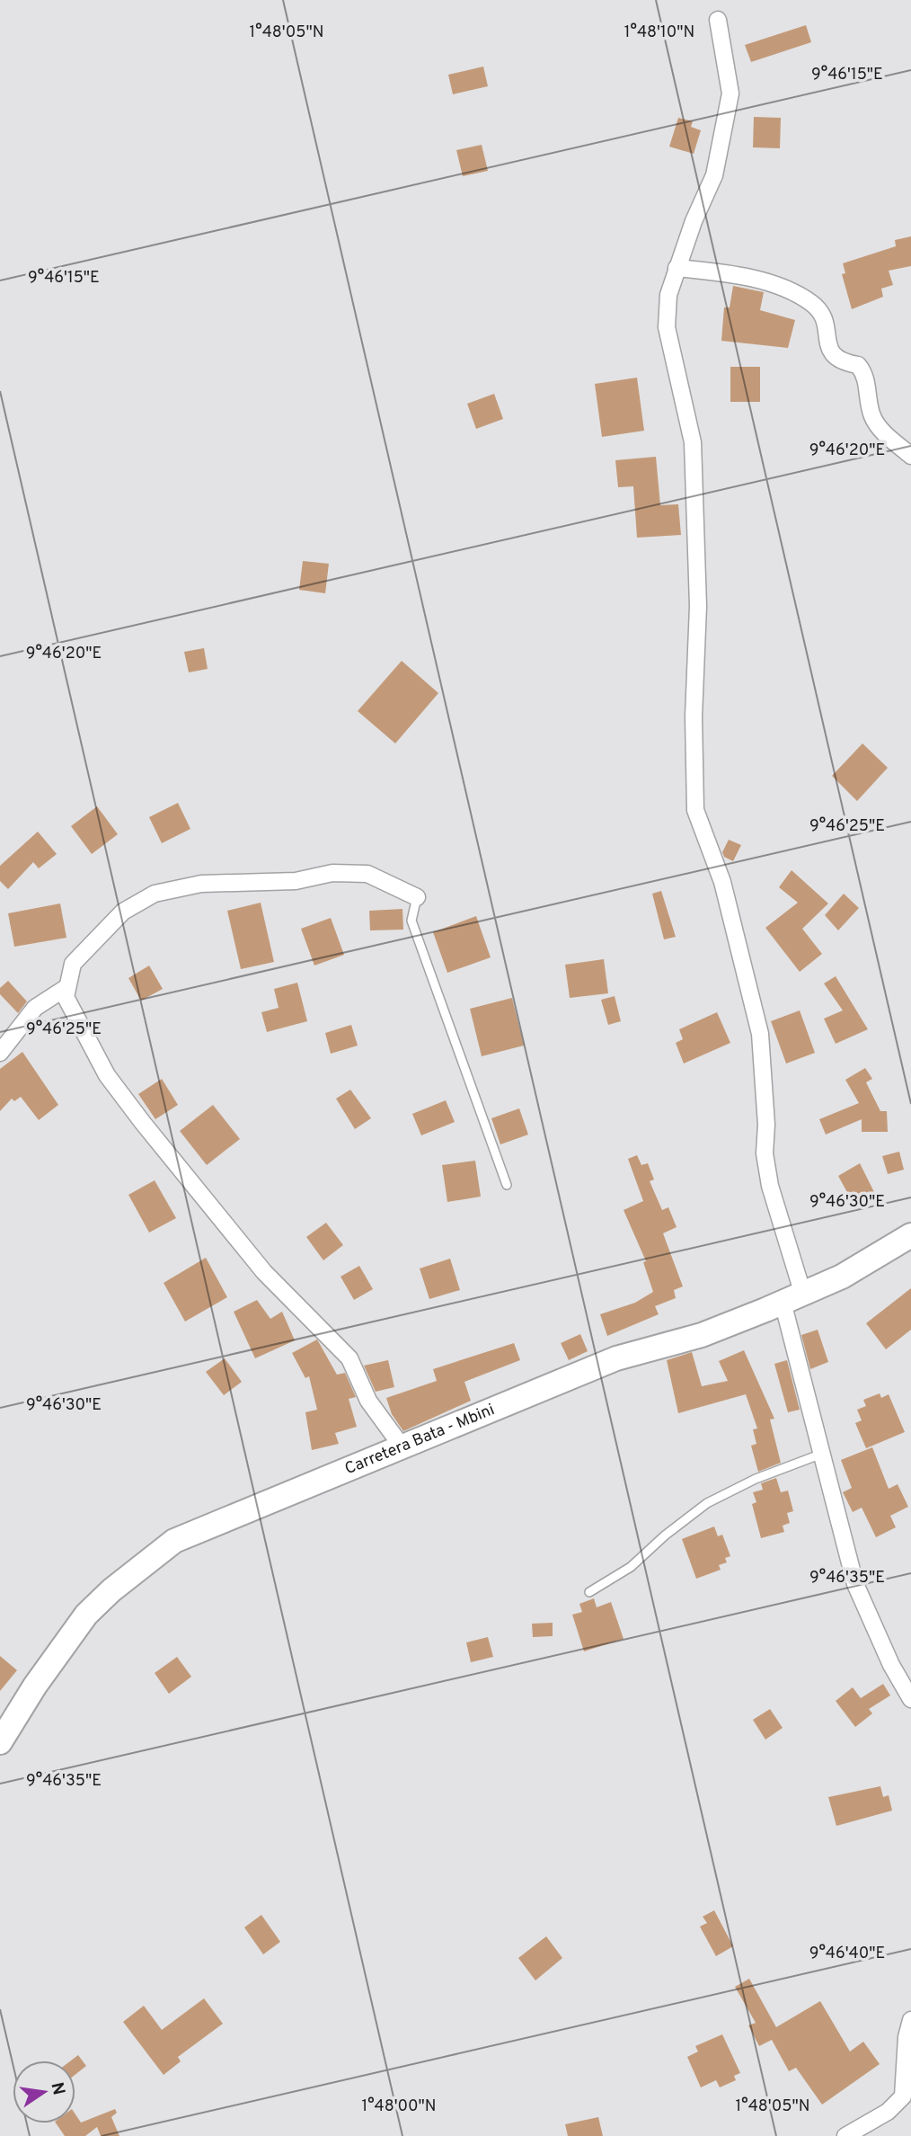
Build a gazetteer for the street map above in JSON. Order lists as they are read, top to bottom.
{
  "streets": {
    "main road": ["Carretera Bata - Mbini"]
  },
  "north": "right",
  "coordinates": [
    "1°48'05\"N",
    "1°48'10\"N",
    "9°46'15\"E",
    "9°46'20\"E",
    "9°46'25\"E",
    "9°46'30\"E",
    "9°46'35\"E",
    "9°46'40\"E",
    "1°48'00\"N"
  ]
}
